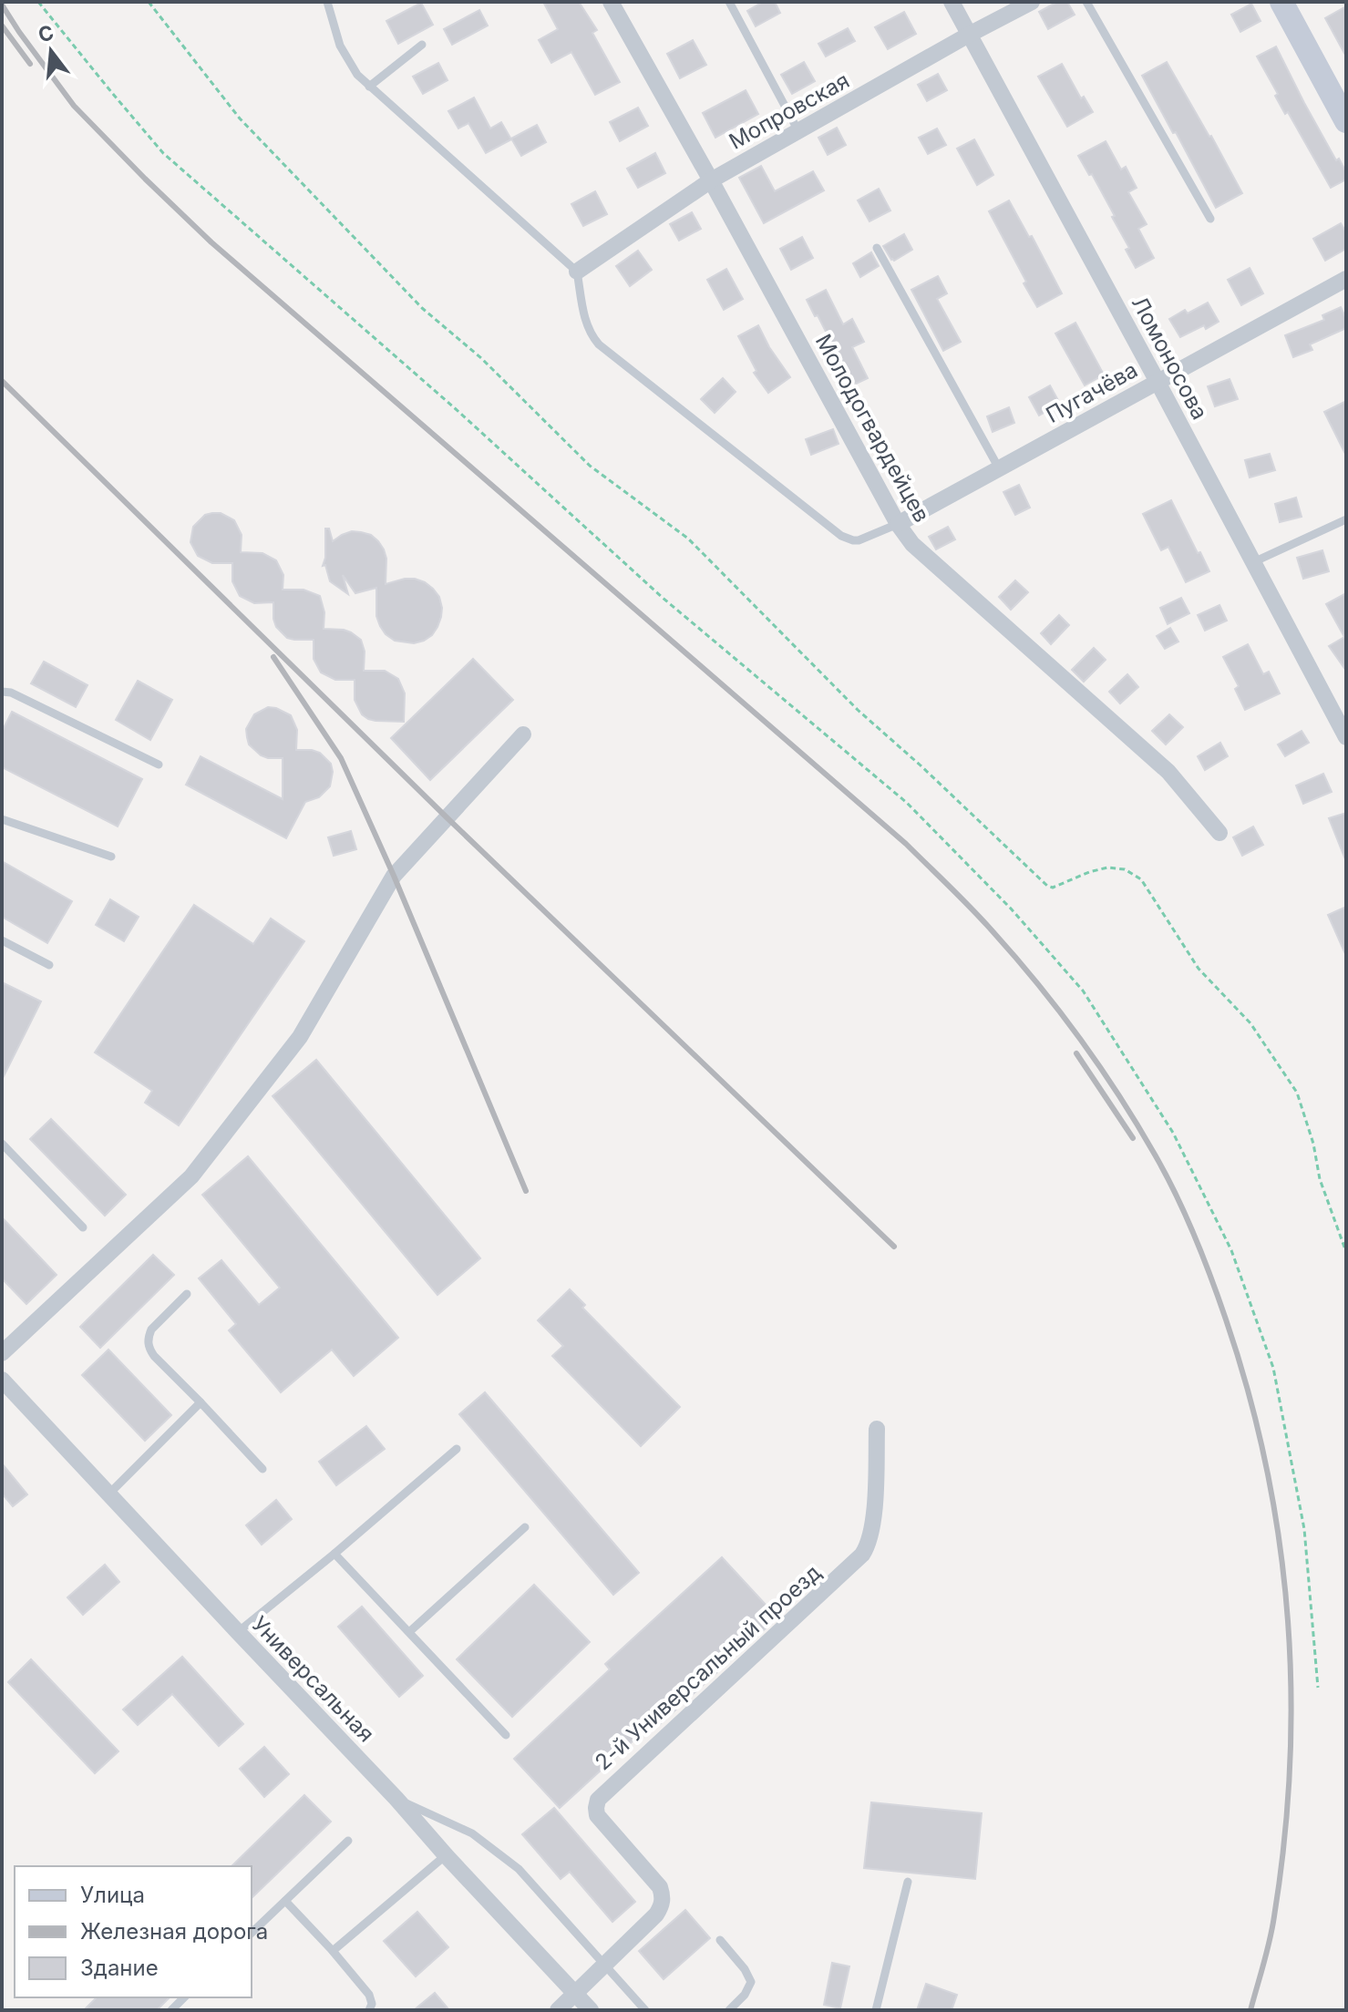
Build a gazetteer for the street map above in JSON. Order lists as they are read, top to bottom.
{
  "streets": {
    "street": [
      "Мопровская",
      "Ломоносова",
      "Пугачёва",
      "Молодогвардейцев",
      "2-й Универсальный проезд",
      "Универсальная"
    ]
  },
  "crossings": [
    ["Мопровская", "Ломоносова"],
    ["Мопровская", "Молодогвардейцев"],
    ["Ломоносова", "Пугачёва"],
    ["Пугачёва", "Молодогвардейцев"],
    ["2-й Универсальный проезд", "Универсальная"]
  ],
  "legend": ["Улица", "Железная дорога", "Здание"],
  "north": "top"
}
